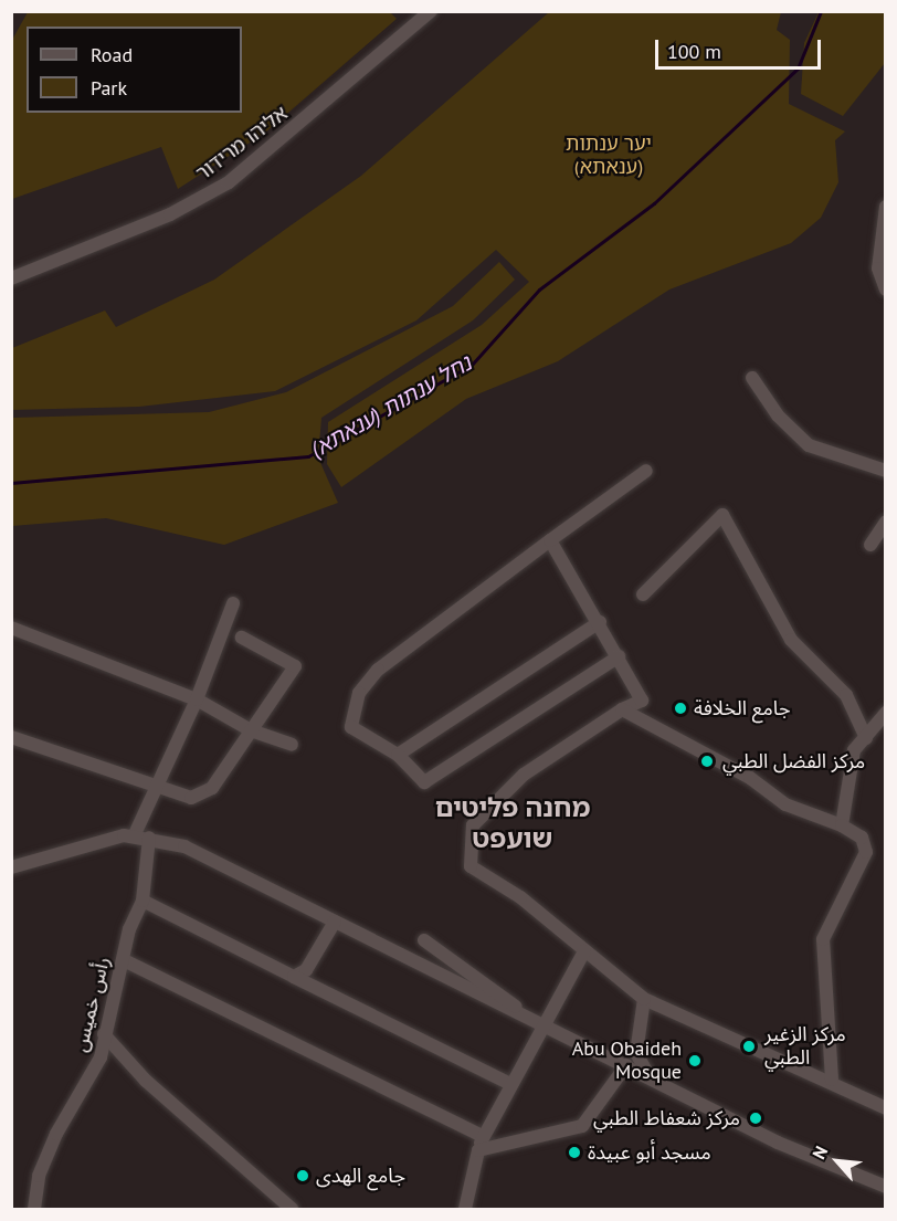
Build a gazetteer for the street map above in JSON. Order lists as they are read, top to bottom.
{
  "streets": {
    "street": ["אליהו מרידור", "رأس خميس"]
  },
  "districts": ["מחנה פליטים שועפט"],
  "water": ["נחל ענתות (ענאתא)"],
  "parks": ["יער ענתות (ענאתא)"],
  "places": [
    "جامع الخلافة",
    "مركز الفضل الطبي",
    "مركز الزغير الطبي",
    "Abu Obaideh Mosque",
    "مركز شعفاط الطبي",
    "مسجد أبو عبيدة",
    "جامع الهدى"
  ],
  "legend": ["Road", "Park"],
  "scale_bar": "100 m",
  "north": "top left"
}
